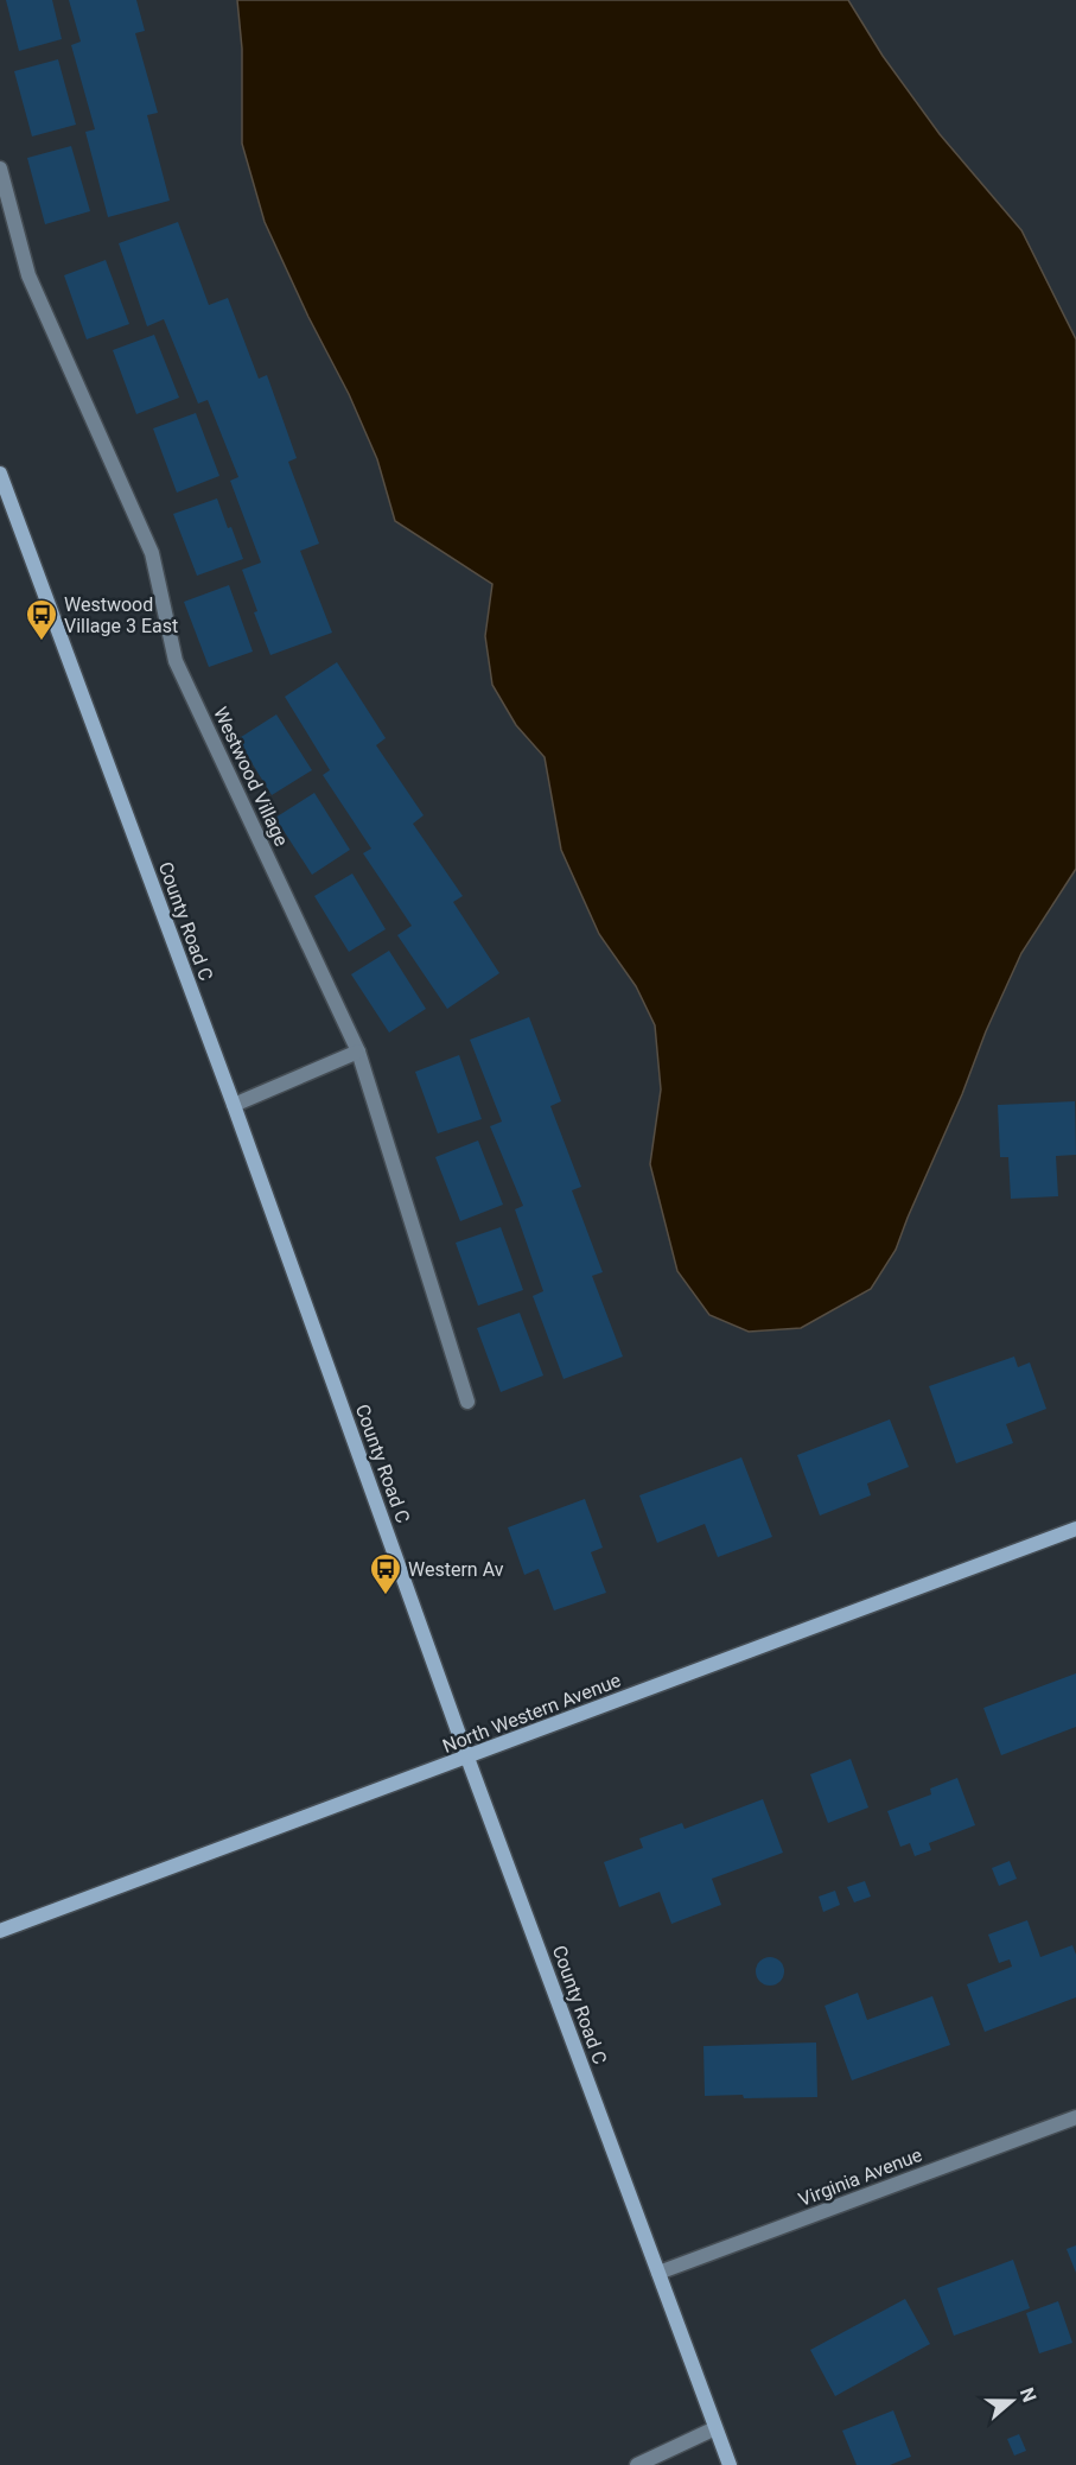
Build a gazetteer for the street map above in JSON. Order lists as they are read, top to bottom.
{
  "streets": {
    "main road": ["County Road C", "North Western Avenue"],
    "street": ["Westwood Village", "Virginia Avenue"]
  },
  "crossings": [
    ["County Road C", "North Western Avenue"],
    ["County Road C", "Virginia Avenue"]
  ],
  "places": {
    "bus stop": ["Westwood Village 3 East", "Western Av"]
  },
  "north": "right"
}
